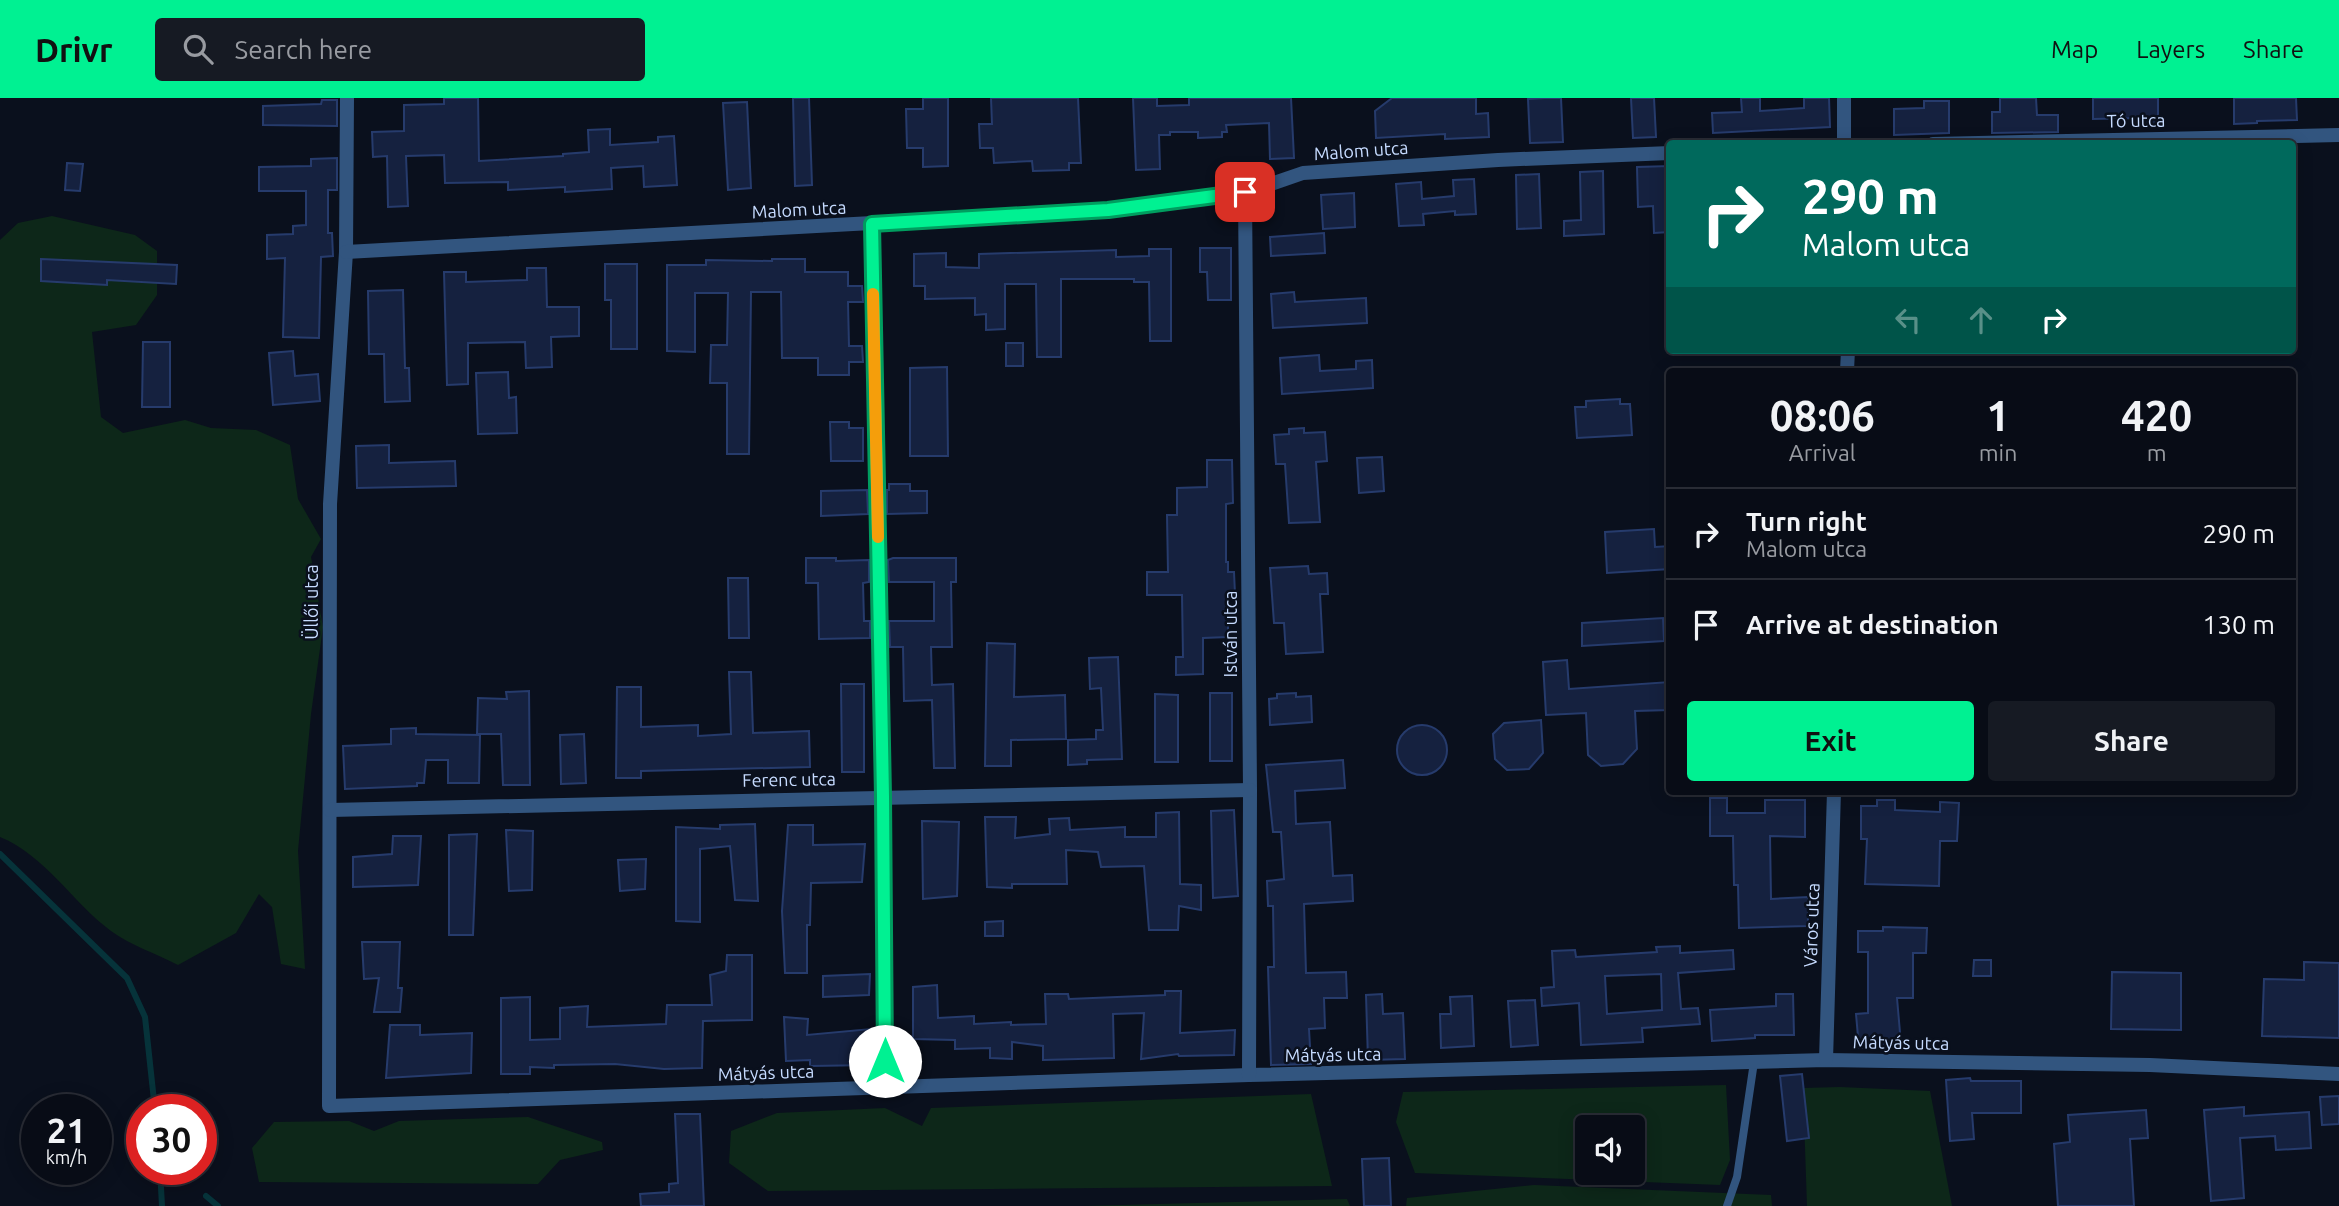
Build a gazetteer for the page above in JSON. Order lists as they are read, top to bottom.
{
  "streets": {
    "street": [
      "Tó utca",
      "Malom utca",
      "Üllői utca",
      "István utca",
      "Ferenc utca",
      "Város utca",
      "Mátyás utca"
    ]
  },
  "crossings": [
    ["Malom utca", "Üllői utca"],
    ["Malom utca", "István utca"],
    ["Üllői utca", "Ferenc utca"],
    ["Üllői utca", "Mátyás utca"],
    ["István utca", "Ferenc utca"],
    ["István utca", "Mátyás utca"],
    ["Város utca", "Mátyás utca"]
  ],
  "page": {
    "header": "Drivr",
    "search": "Search here",
    "nav": ["Map", "Layers", "Share"],
    "turn": ["290 m", "Malom utca"],
    "eta": [
      "08:06",
      "Arrival",
      "1",
      "min",
      "420",
      "m"
    ],
    "list": [
      {
        "name": "Turn right",
        "note": "Malom utca",
        "value": "290 m"
      },
      {
        "name": "Arrive at destination",
        "value": "130 m"
      }
    ],
    "buttons": ["Exit", "Share"],
    "speed": "21 km/h",
    "limit": "30"
  }
}
